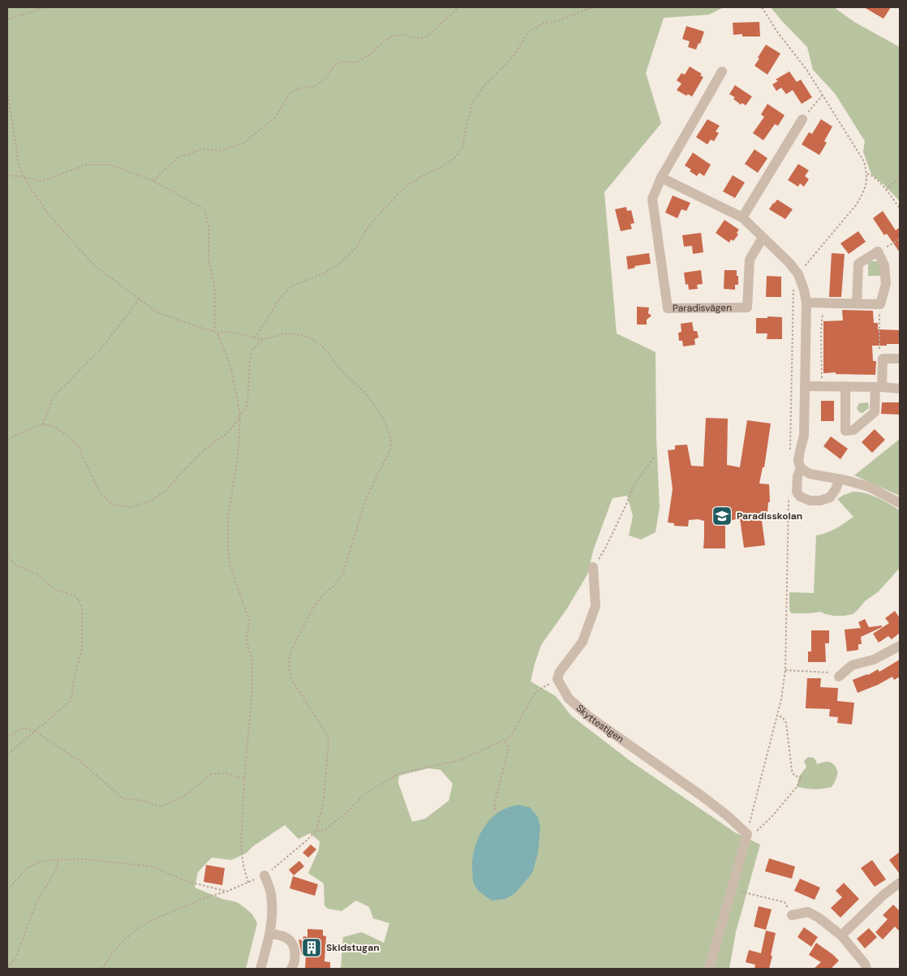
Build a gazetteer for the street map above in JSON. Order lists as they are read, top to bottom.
{
  "streets": {
    "street": ["Paradisvägen", "Skyttestigen"]
  },
  "places": {
    "school or university": ["Paradisskolan"],
    "building": ["Skidstugan"]
  }
}
